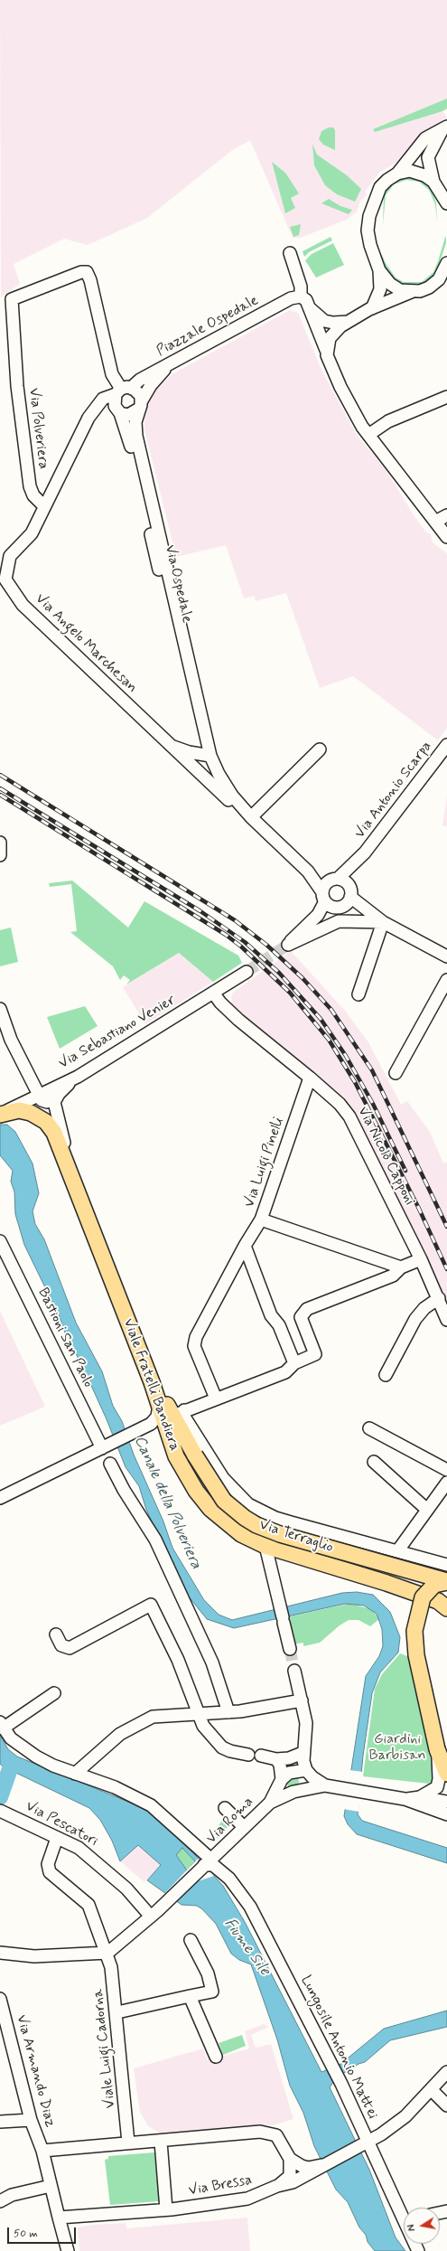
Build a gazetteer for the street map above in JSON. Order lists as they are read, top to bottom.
{
  "streets": {
    "main road": ["Viale Fratelli Bandiera", "Via Terraglio"],
    "street": [
      "Piazzale Ospedale",
      "Via Polveriera",
      "Via Ospedale",
      "Via Angelo Marchesan",
      "Via Antonio Scarpa",
      "Via Sebastiano Venier",
      "Via Nicolò Capponi",
      "Via Luigi Pinelli",
      "Bastioni San Paolo",
      "Via Roma",
      "Via Pescatori",
      "Lungosile Antonio Mattei",
      "Viale Luigi Cadorna",
      "Via Armando Diaz",
      "Via Bressa"
    ]
  },
  "crossings": [
    ["Piazzale Ospedale", "Via Polveriera"],
    ["Piazzale Ospedale", "Via Ospedale"],
    ["Via Polveriera", "Via Ospedale"],
    ["Via Polveriera", "Via Angelo Marchesan"],
    ["Via Ospedale", "Via Angelo Marchesan"],
    ["Via Sebastiano Venier", "Viale Fratelli Bandiera"],
    ["Via Nicolò Capponi", "Via Luigi Pinelli"],
    ["Viale Fratelli Bandiera", "Via Terraglio"],
    ["Via Roma", "Via Pescatori"],
    ["Via Roma", "Lungosile Antonio Mattei"],
    ["Via Roma", "Viale Luigi Cadorna"],
    ["Via Pescatori", "Viale Luigi Cadorna"],
    ["Lungosile Antonio Mattei", "Via Bressa"],
    ["Via Armando Diaz", "Via Bressa"]
  ],
  "water": ["Canale della Polveriera", "Fiume Sile"],
  "parks": ["Giardini Barbisan"],
  "scale_bar": "50 m",
  "north": "left"
}
